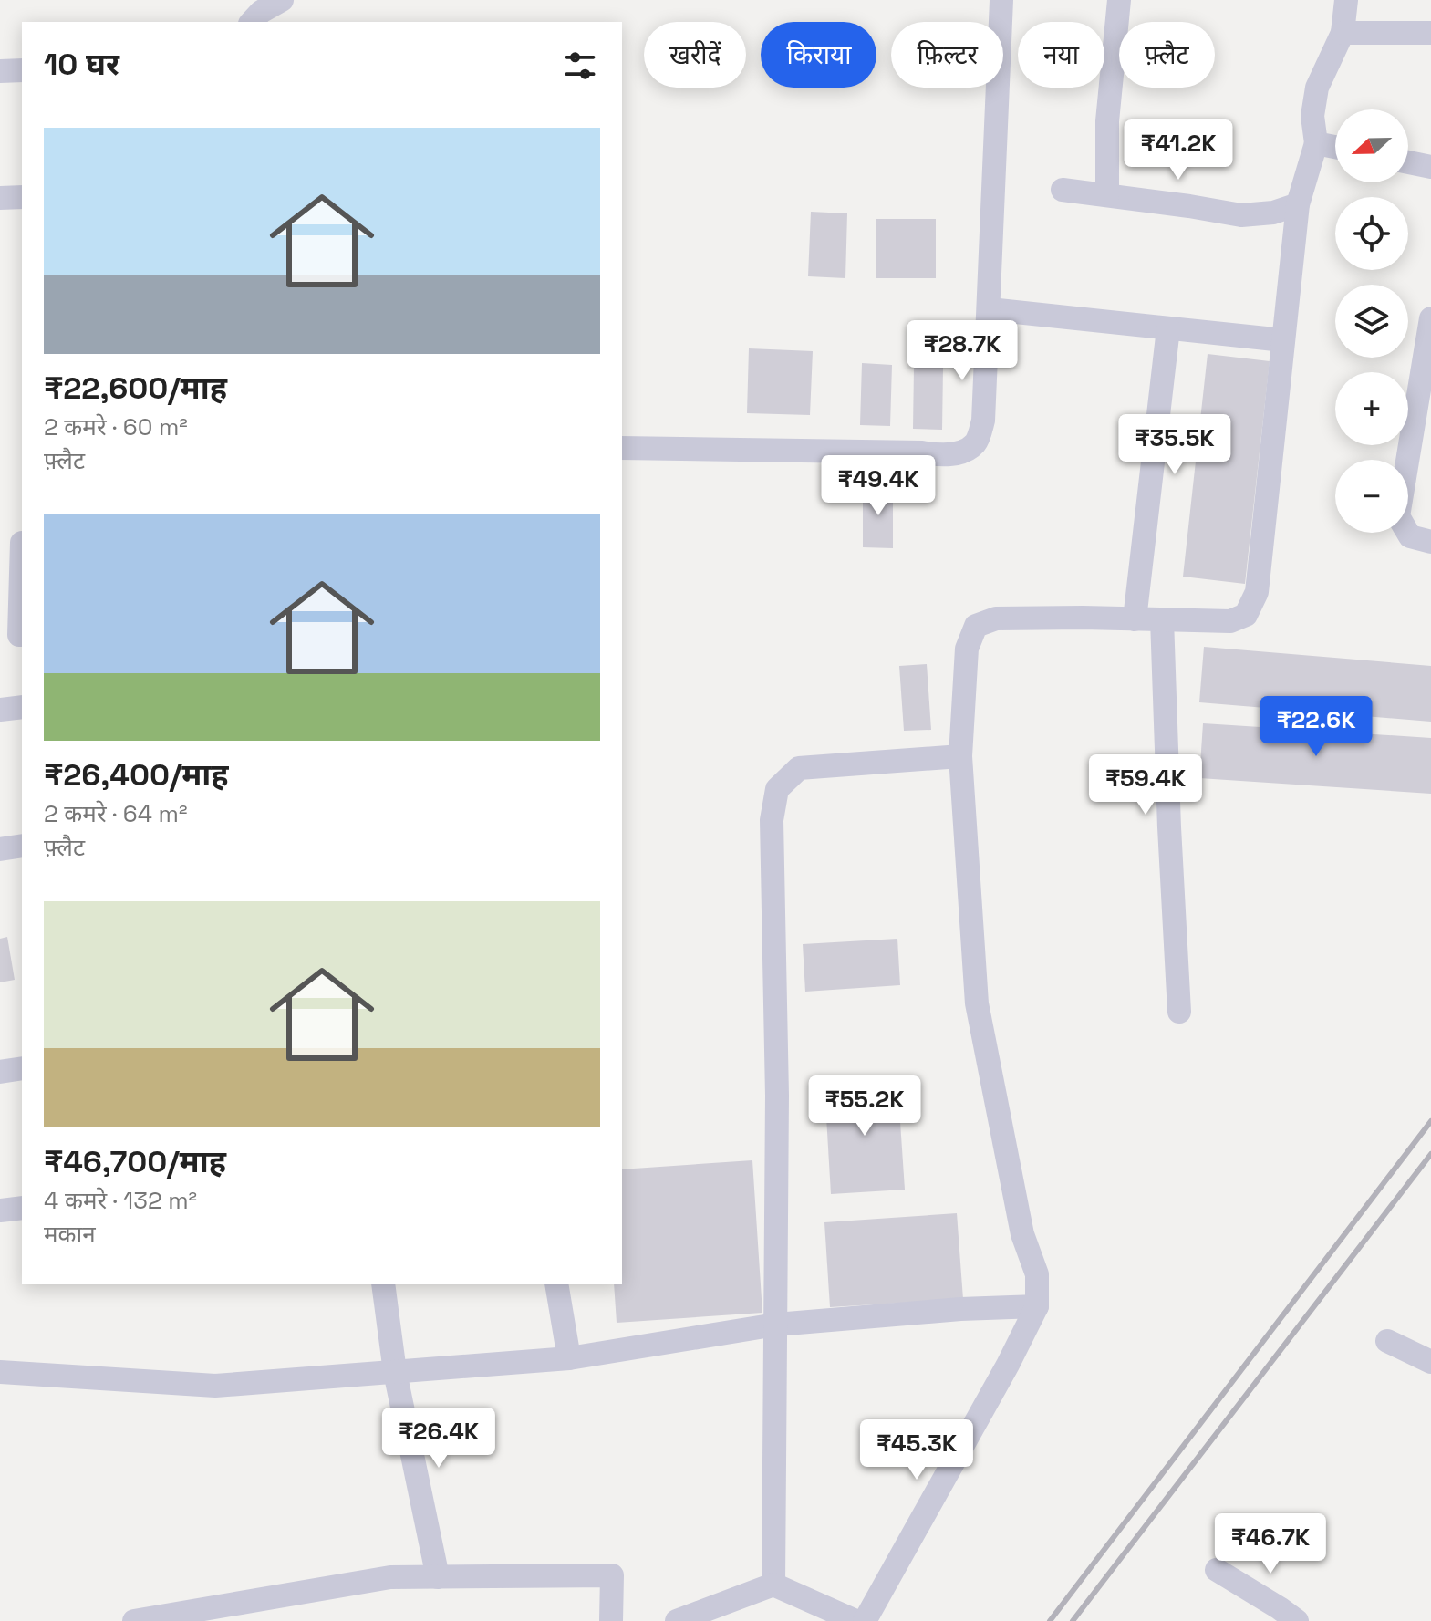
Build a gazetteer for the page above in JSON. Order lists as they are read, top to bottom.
{
  "north": "left",
  "page": {
    "chip": [
      "खरीदें",
      "किराया",
      "फ़िल्टर",
      "नया",
      "फ़्लैट"
    ],
    "heading": "10 घर",
    "map_buttons": ["+", "−"],
    "list": [
      {
        "name": "₹22,600/माह",
        "note": "2 कमरे · 60 m² · फ़्लैट"
      },
      {
        "name": "₹26,400/माह",
        "note": "2 कमरे · 64 m² · फ़्लैट"
      },
      {
        "name": "₹46,700/माह",
        "note": "4 कमरे · 132 m² · मकान"
      }
    ],
    "price": [
      "₹41.2K",
      "₹28.7K",
      "₹35.5K",
      "₹49.4K",
      "₹22.6K",
      "₹59.4K",
      "₹55.2K",
      "₹26.4K",
      "₹45.3K",
      "₹46.7K"
    ]
  }
}
